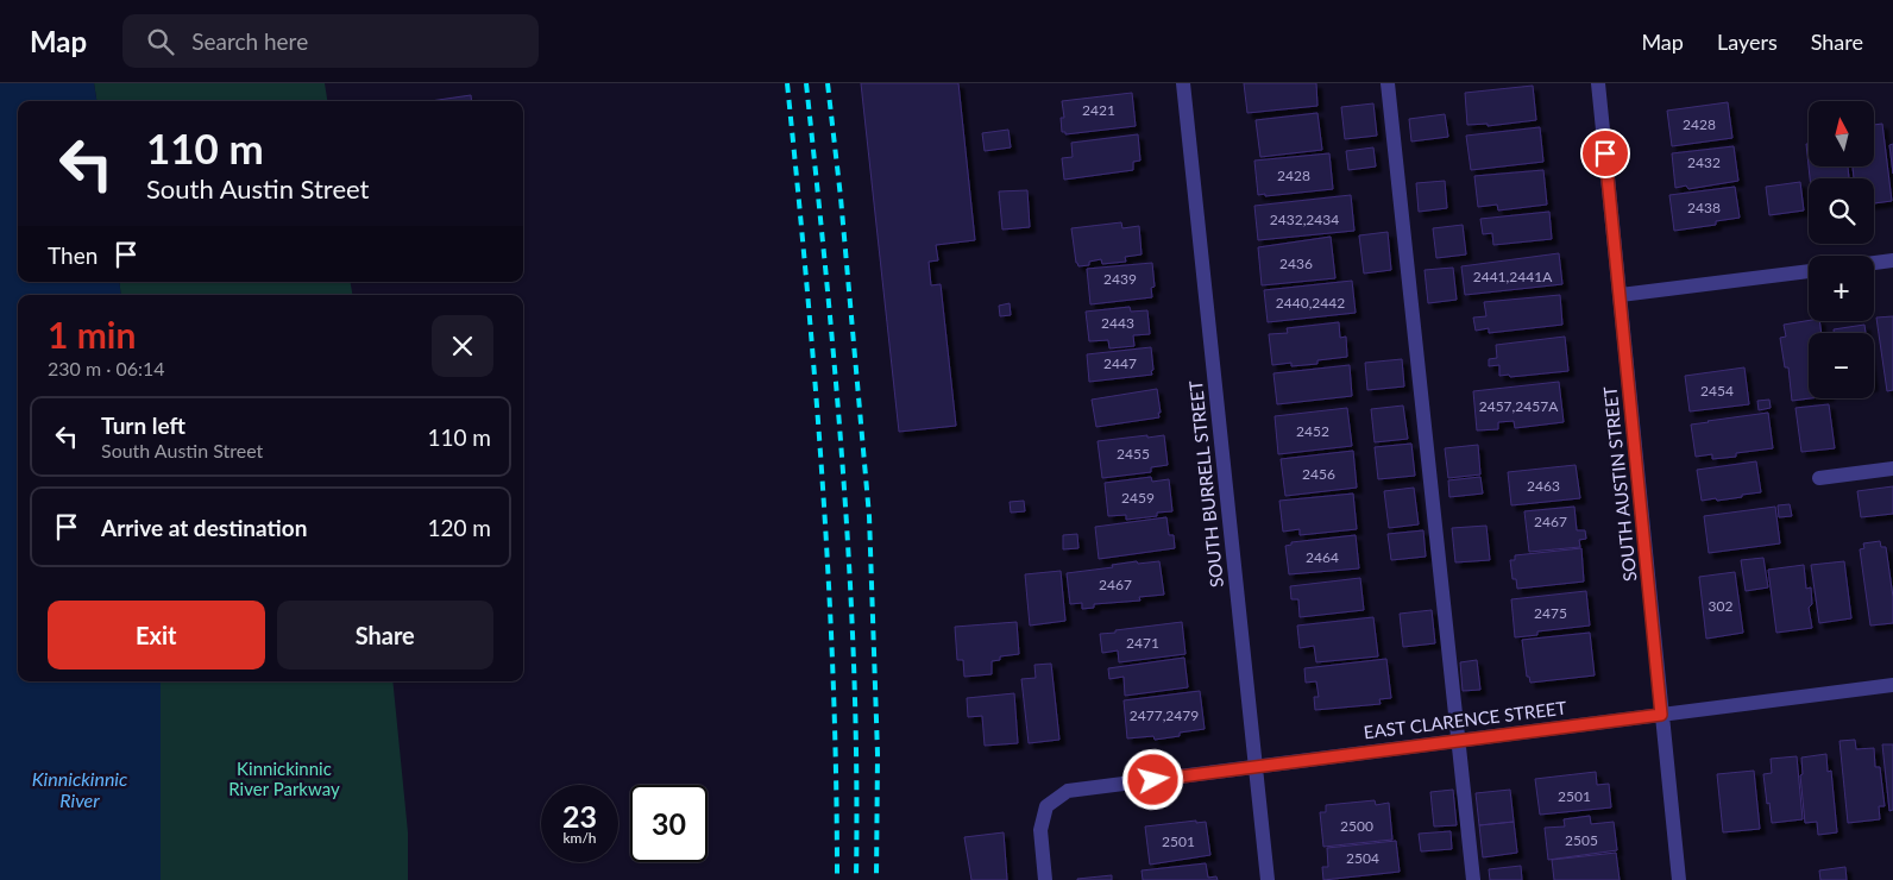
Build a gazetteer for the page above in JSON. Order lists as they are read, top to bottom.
{
  "streets": {
    "street": ["SOUTH BURRELL STREET", "SOUTH AUSTIN STREET", "EAST CLARENCE STREET"]
  },
  "crossings": [
    ["SOUTH BURRELL STREET", "EAST CLARENCE STREET"],
    ["SOUTH AUSTIN STREET", "EAST CLARENCE STREET"]
  ],
  "water": ["Kinnickinnic River"],
  "parks": ["Kinnickinnic River Parkway"],
  "house_numbers": [
    "2421",
    "2428",
    "2432",
    "2428",
    "2438",
    "2432,2434",
    "2436",
    "2441,2441A",
    "2439",
    "2440,2442",
    "2443",
    "2447",
    "2454",
    "2457,2457A",
    "2452",
    "2455",
    "2456",
    "2463",
    "2459",
    "2467",
    "2464",
    "2467",
    "302",
    "2475",
    "2471",
    "2477,2479",
    "2501",
    "2500",
    "2505",
    "2501",
    "2504"
  ],
  "north": "top",
  "page": {
    "header": "Map",
    "search": "Search here",
    "nav": ["Map", "Layers", "Share"],
    "map_buttons": ["+", "−"],
    "turn": ["110 m", "South Austin Street"],
    "then": "Then",
    "heading": ["1 min", "230 m · 06:14"],
    "list": [
      {
        "name": "Turn left",
        "note": "South Austin Street",
        "value": "110 m"
      },
      {
        "name": "Arrive at destination",
        "value": "120 m"
      }
    ],
    "buttons": ["Exit", "Share"],
    "speed": "23 km/h",
    "limit": "30"
  }
}
